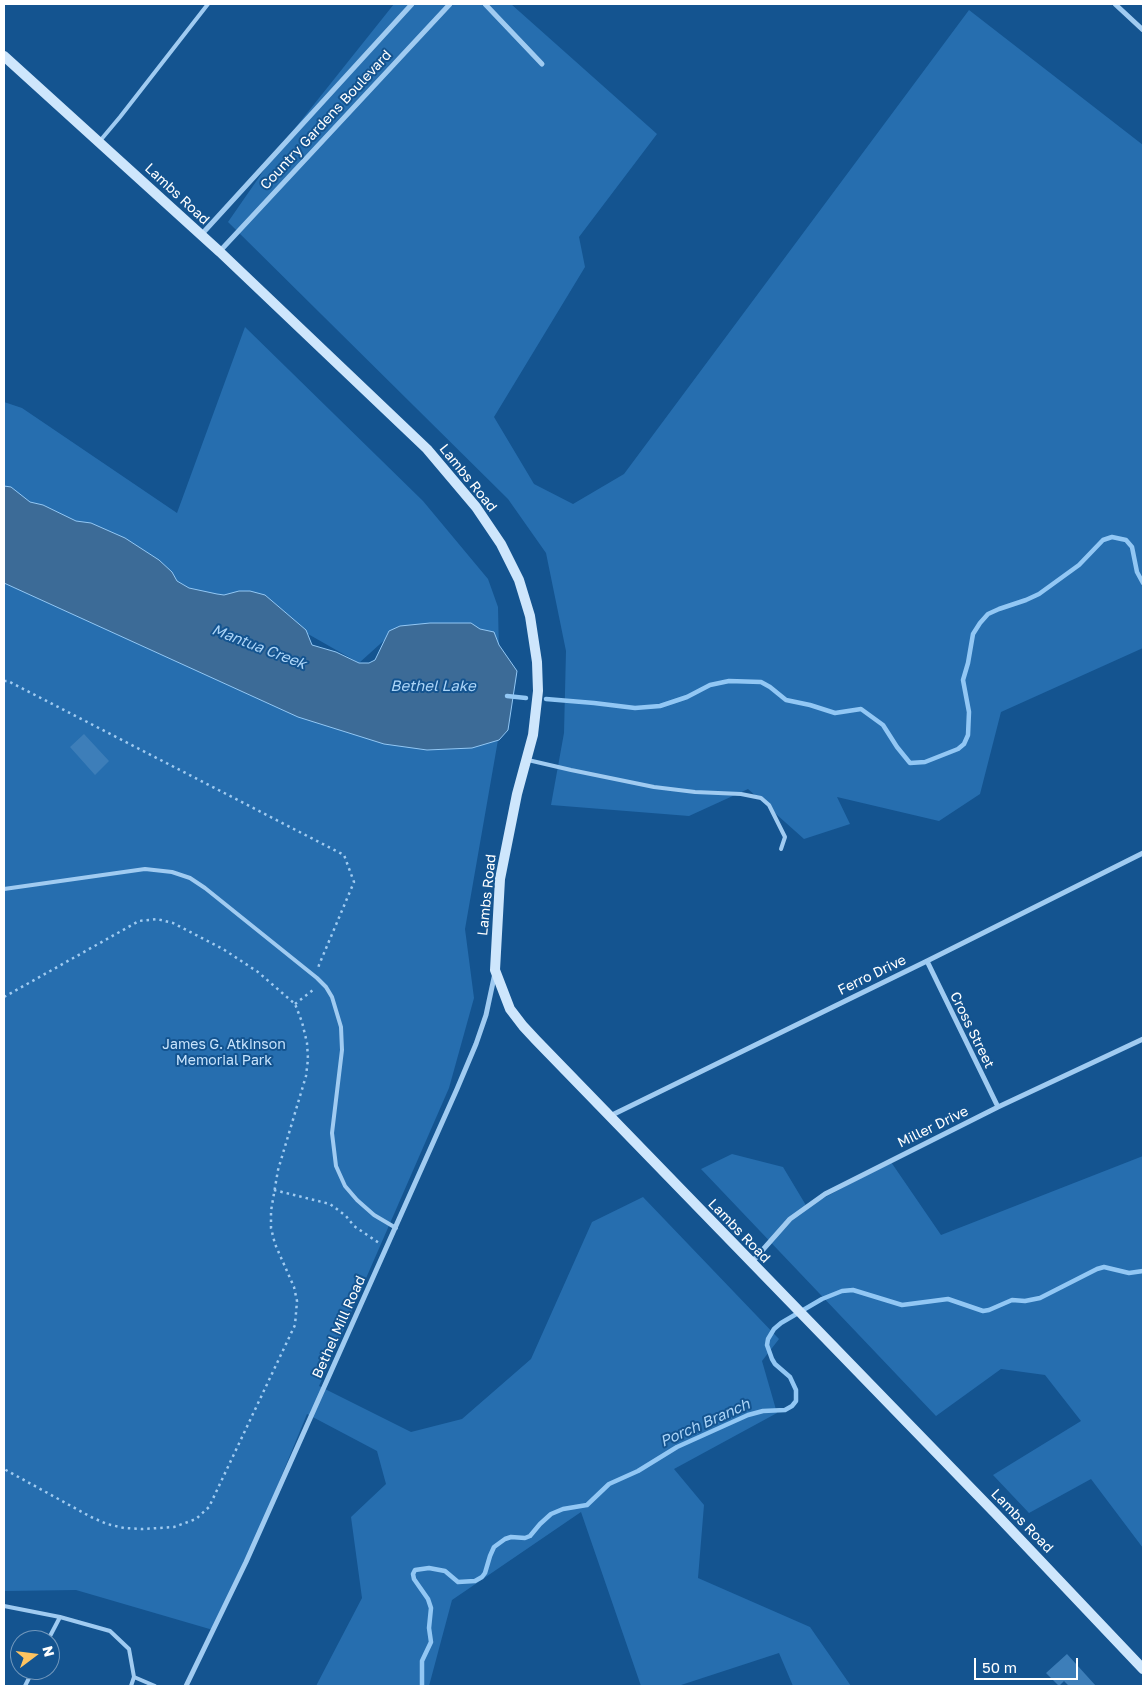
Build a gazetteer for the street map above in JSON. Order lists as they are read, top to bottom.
{
  "streets": {
    "main road": ["Lambs Road"],
    "street": [
      "Country Gardens Boulevard",
      "Ferro Drive",
      "Cross Street",
      "Miller Drive",
      "Bethel Mill Road"
    ]
  },
  "crossings": [
    ["Country Gardens Boulevard", "Lambs Road"],
    ["Lambs Road", "Ferro Drive"],
    ["Lambs Road", "Miller Drive"],
    ["Lambs Road", "Bethel Mill Road"],
    ["Ferro Drive", "Cross Street"],
    ["Cross Street", "Miller Drive"]
  ],
  "water": ["Mantua Creek", "Bethel Lake", "Porch Branch"],
  "parks": ["James G. Atkinson Memorial Park"],
  "scale_bar": "50 m",
  "north": "right"
}
